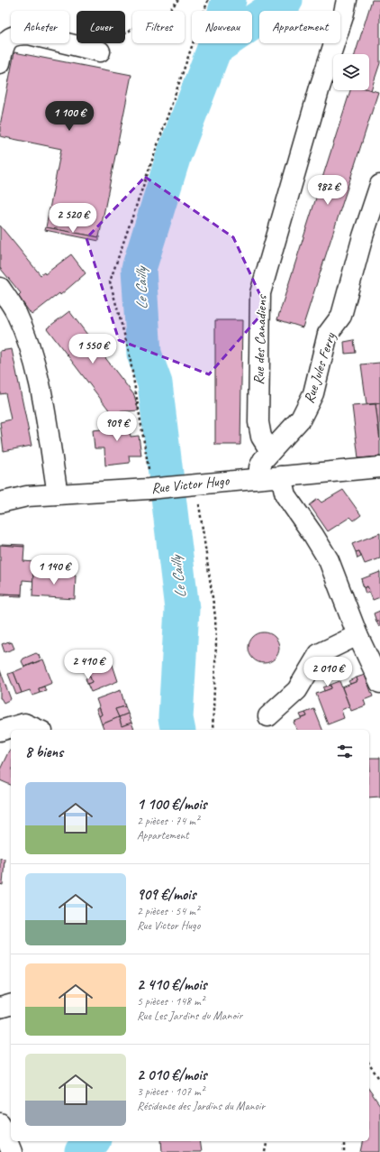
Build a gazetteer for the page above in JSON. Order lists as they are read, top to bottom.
{
  "streets": {
    "street": ["Rue des Canadiens", "Rue Jules Ferry", "Rue Victor Hugo"]
  },
  "crossings": [
    ["Rue des Canadiens", "Rue Jules Ferry"],
    ["Rue Jules Ferry", "Rue Victor Hugo"]
  ],
  "water": ["Le Cailly"],
  "page": {
    "chip": [
      "Acheter",
      "Louer",
      "Filtres",
      "Nouveau",
      "Appartement"
    ],
    "price": [
      "1 100 €",
      "982 €",
      "2 520 €",
      "1 550 €",
      "909 €",
      "1 140 €",
      "2 410 €",
      "2 010 €"
    ],
    "heading": "8 biens",
    "list": [
      {
        "name": "1 100 €/mois",
        "note": "2 pièces · 74 m² · Appartement"
      },
      {
        "name": "909 €/mois",
        "note": "2 pièces · 54 m² · Rue Victor Hugo"
      },
      {
        "name": "2 410 €/mois",
        "note": "5 pièces · 148 m² · Rue Les Jardins du Manoir"
      },
      {
        "name": "2 010 €/mois",
        "note": "3 pièces · 107 m² · Résidence des Jardins du Manoir"
      }
    ]
  }
}
